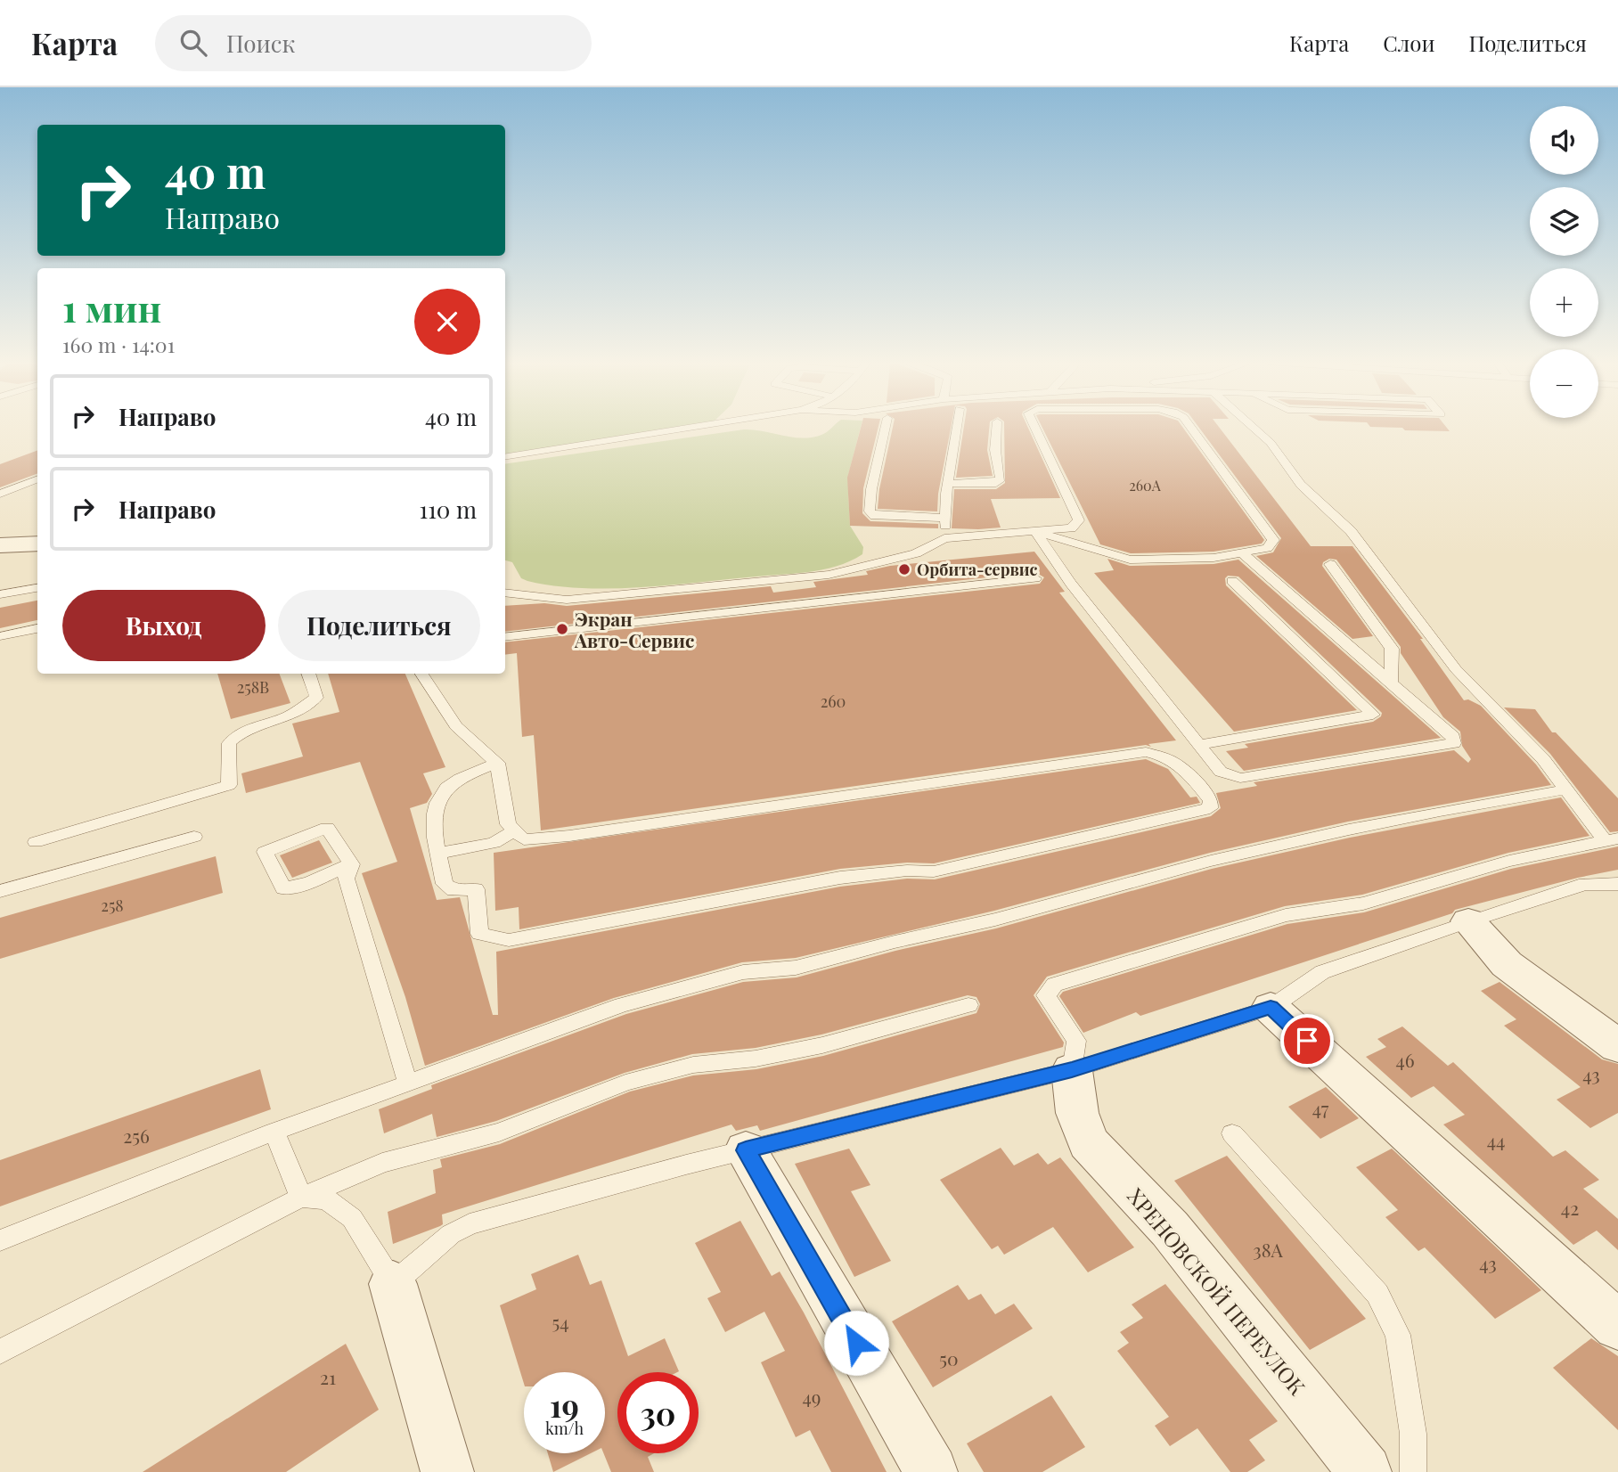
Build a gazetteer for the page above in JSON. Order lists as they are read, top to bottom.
{
  "streets": {
    "street": ["ХРЕНОВСКОЙ ПЕРЕУЛОК"]
  },
  "places": ["Орбита-сервис", "Экран Авто-Сервис"],
  "house_numbers": [
    "260А",
    "258В",
    "260",
    "258",
    "46",
    "43",
    "47",
    "256",
    "44",
    "42",
    "38А",
    "43",
    "54",
    "50",
    "21",
    "49"
  ],
  "page": {
    "header": "Карта",
    "search": "Поиск",
    "nav": ["Карта", "Слои", "Поделиться"],
    "map_buttons": ["+", "−"],
    "turn": ["40 m", "Направо"],
    "heading": ["1 мин", "160 m · 14:01"],
    "list": [
      {
        "name": "Направо",
        "value": "40 m"
      },
      {
        "name": "Направо",
        "value": "110 m"
      }
    ],
    "buttons": ["Выход", "Поделиться"],
    "speed": "19 km/h",
    "limit": "30"
  }
}
